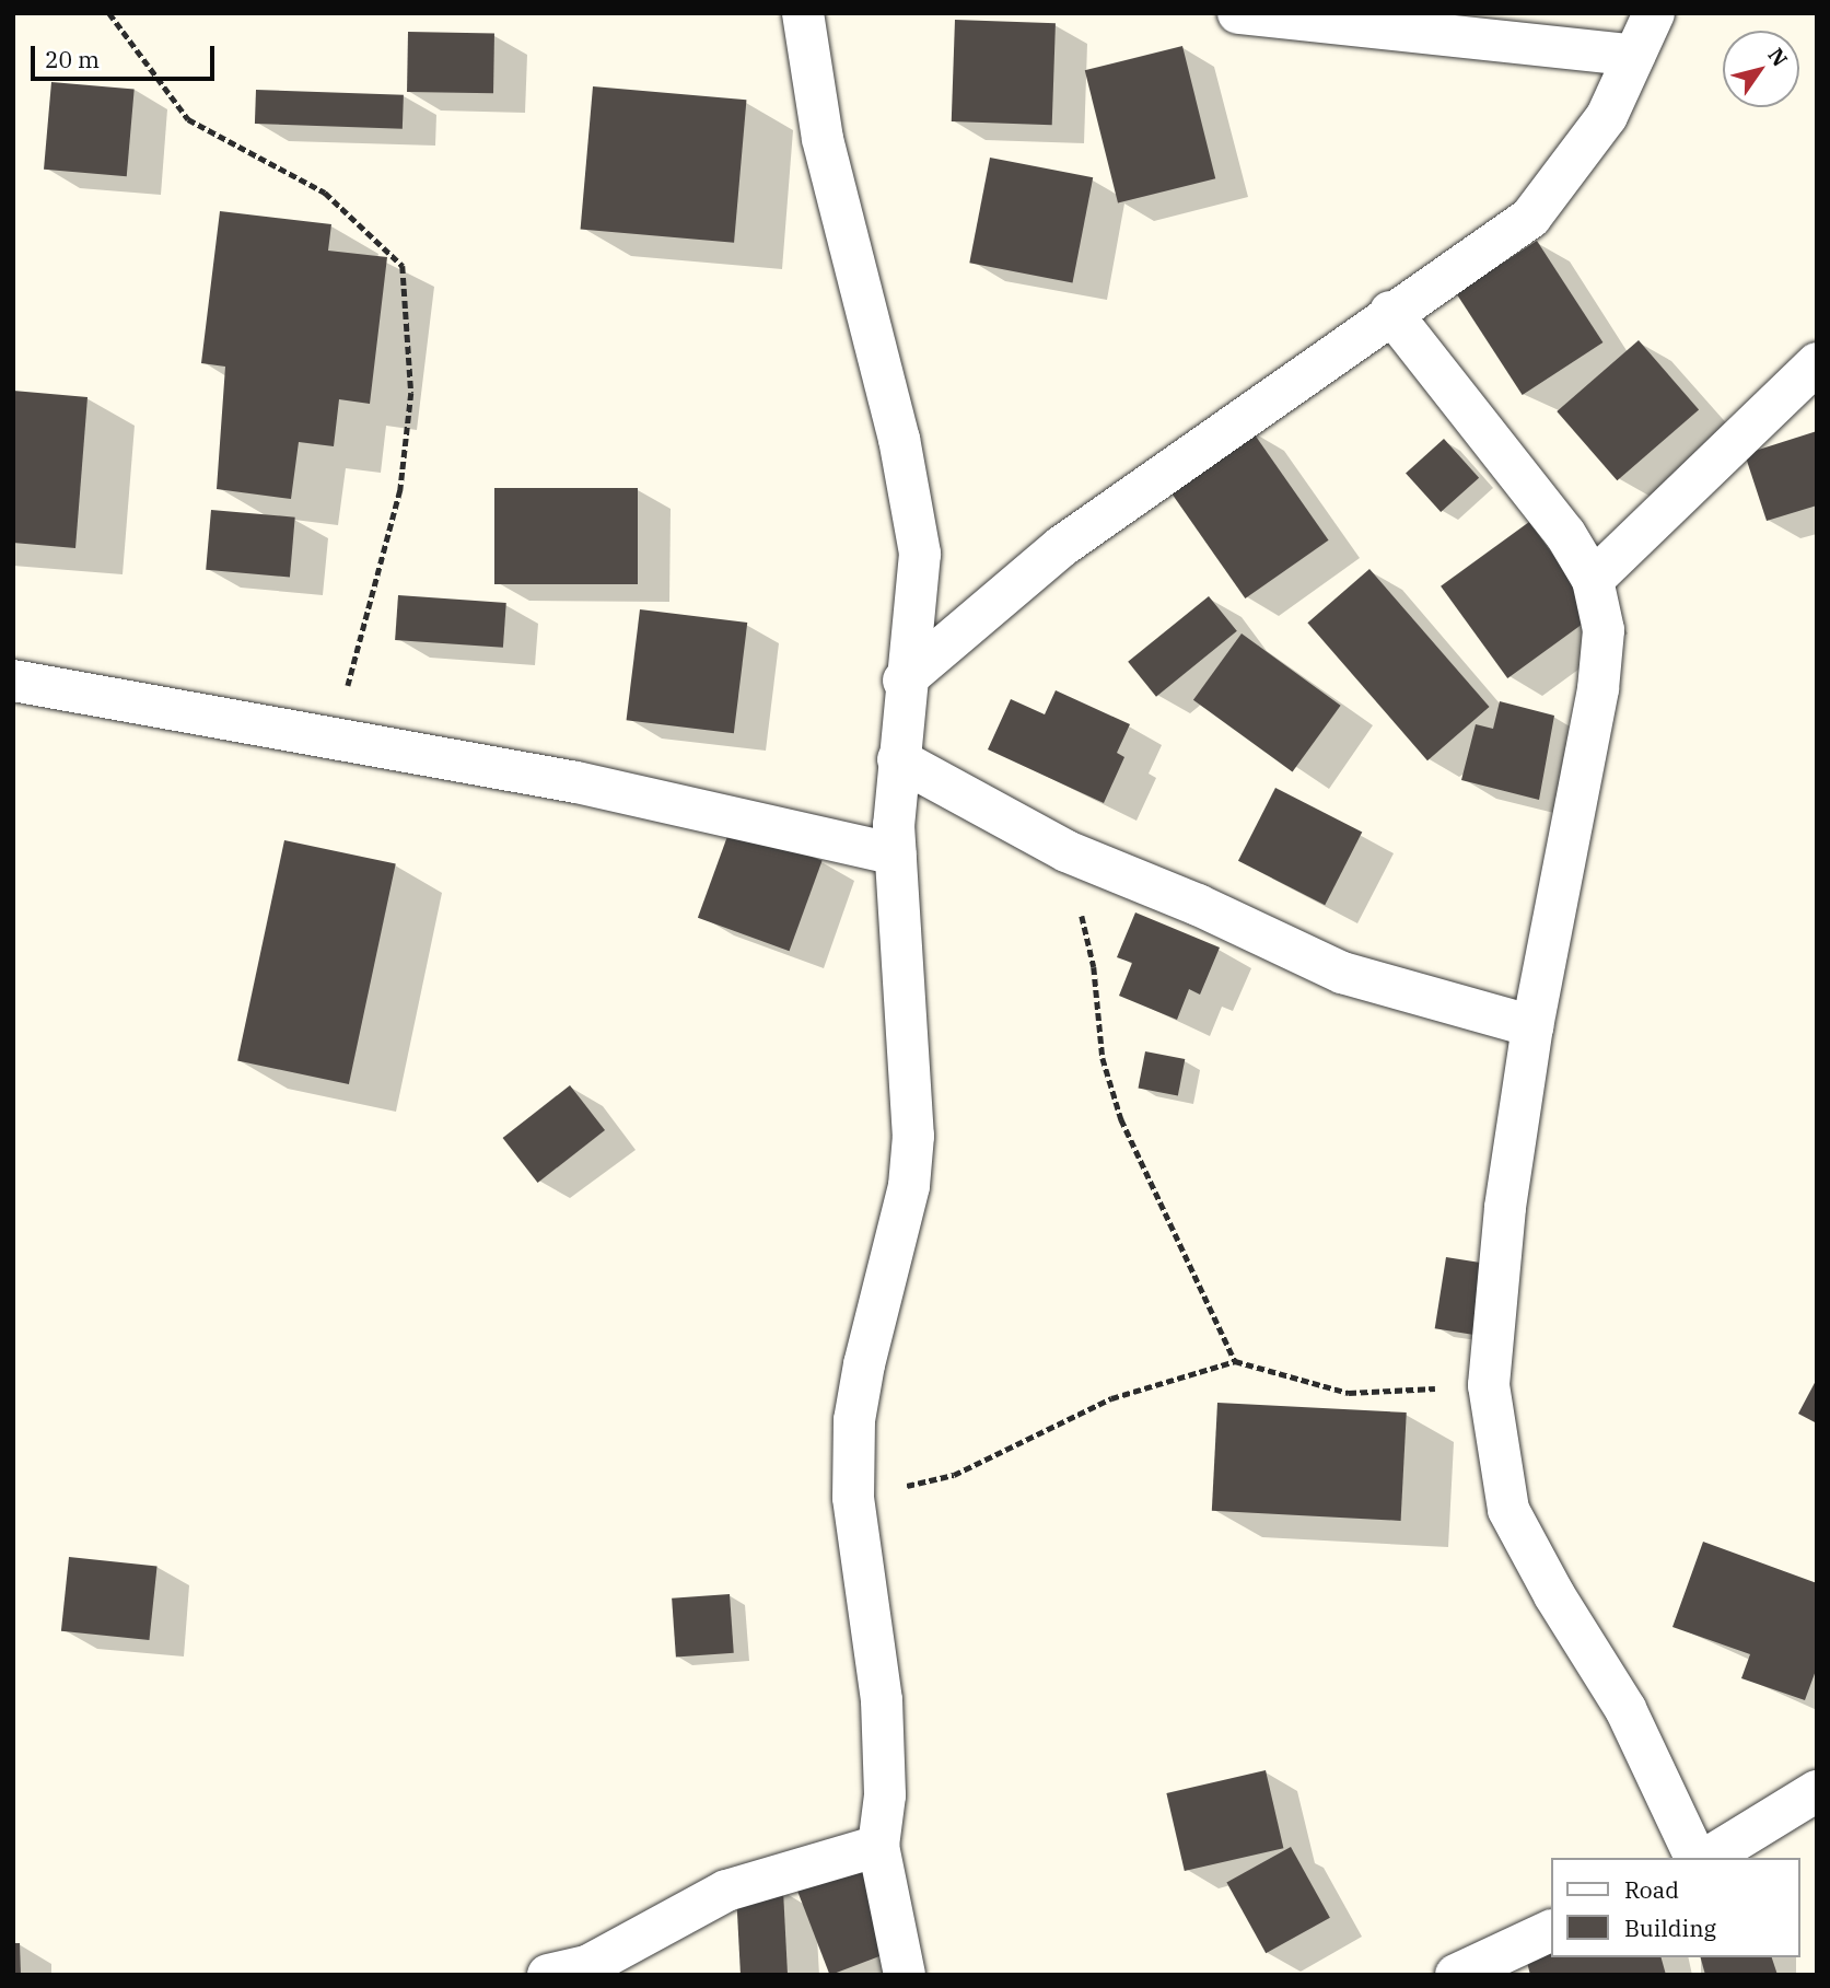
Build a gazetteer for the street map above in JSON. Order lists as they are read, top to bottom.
{
  "legend": ["Road", "Building"],
  "scale_bar": "20 m",
  "north": "top right"
}
